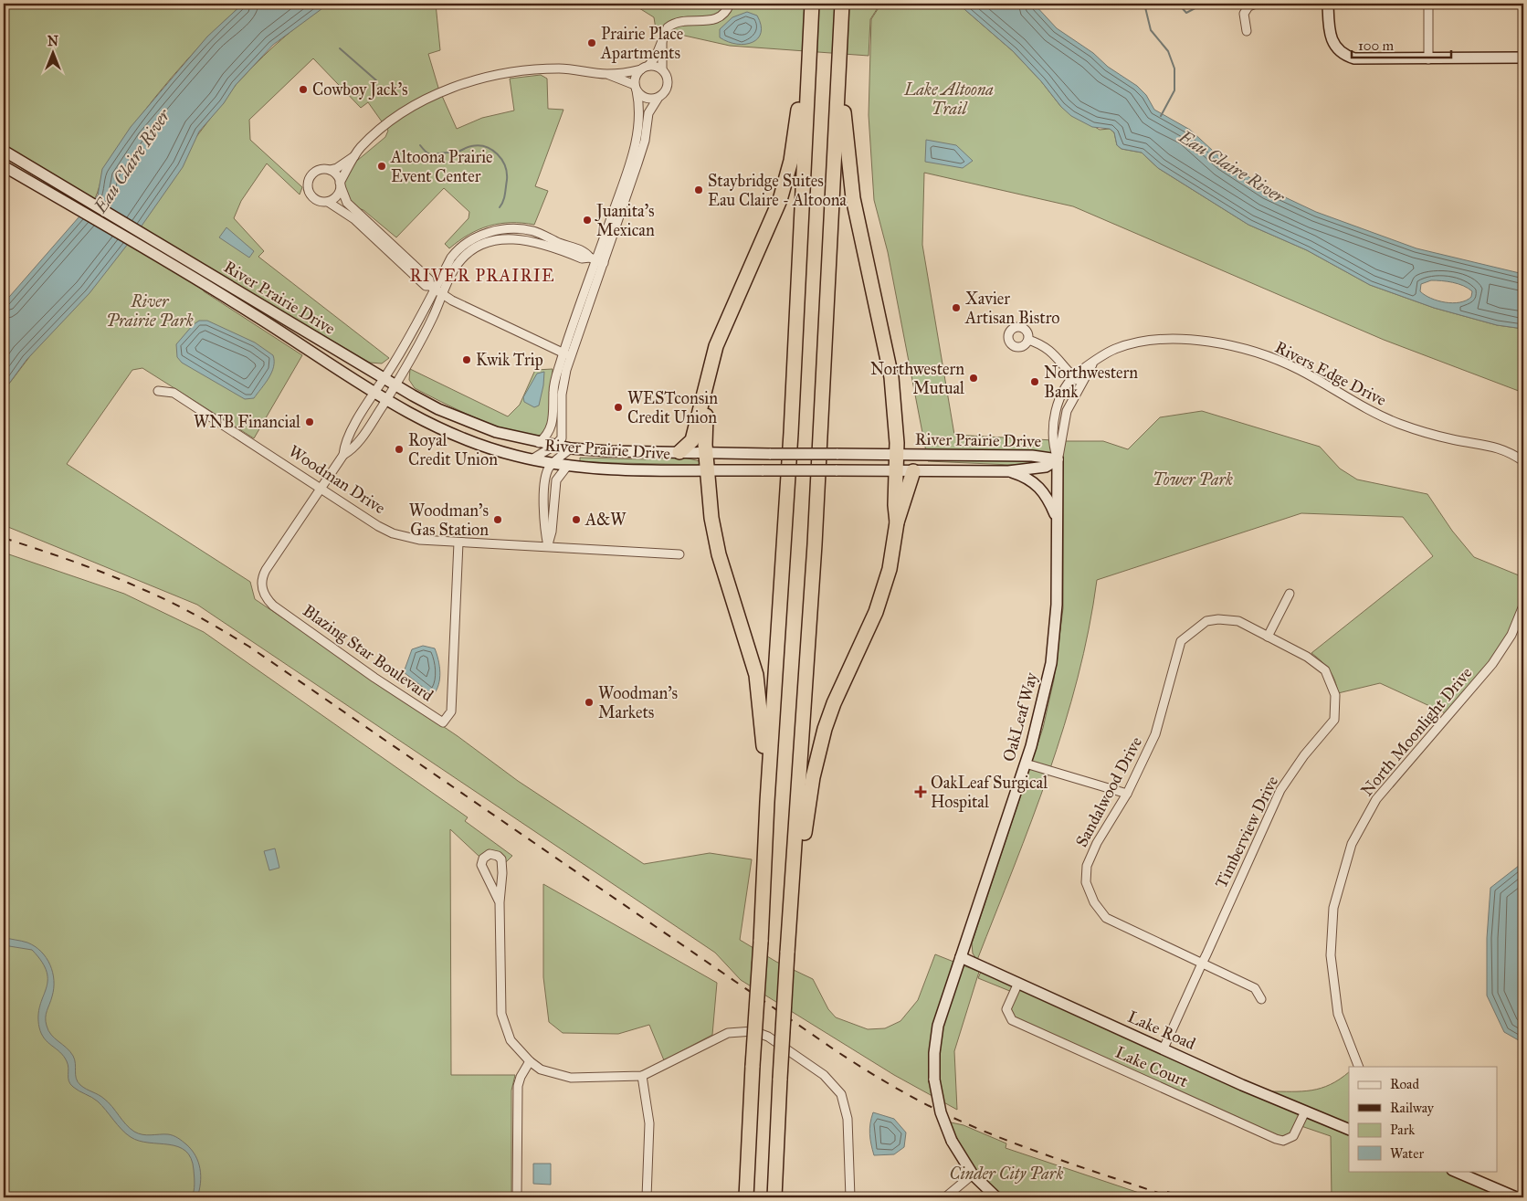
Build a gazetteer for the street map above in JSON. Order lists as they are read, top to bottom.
{
  "streets": {
    "main road": ["River Prairie Drive", "OakLeaf Way", "Lake Road"],
    "street": [
      "Rivers Edge Drive",
      "Woodman Drive",
      "Blazing Star Boulevard",
      "North Moonlight Drive",
      "Sandalwood Drive",
      "Timberview Drive",
      "Lake Court"
    ]
  },
  "crossings": [
    ["River Prairie Drive", "Rivers Edge Drive"],
    ["River Prairie Drive", "Blazing Star Boulevard"],
    ["River Prairie Drive", "OakLeaf Way"],
    ["Rivers Edge Drive", "OakLeaf Way"],
    ["Woodman Drive", "Blazing Star Boulevard"],
    ["OakLeaf Way", "Lake Road"],
    ["Sandalwood Drive", "Timberview Drive"],
    ["Timberview Drive", "Lake Road"],
    ["Lake Road", "Lake Court"]
  ],
  "districts": ["RIVER PRAIRIE"],
  "water": ["Eau Claire River"],
  "parks": [
    "Lake Altoona Trail",
    "River Prairie Park",
    "Tower Park",
    "Cinder City Park"
  ],
  "places": {
    "other": [
      "Prairie Place Apartments",
      "Cowboy Jack's",
      "Altoona Prairie Event Center",
      "Staybridge Suites Eau Claire - Altoona",
      "Juanita’s Mexican",
      "Xavier Artisan Bistro",
      "Kwik Trip",
      "Northwestern Mutual",
      "Northwestern Bank",
      "WESTconsin Credit Union",
      "WNB Financial",
      "Royal Credit Union",
      "Woodman’s Gas Station",
      "A&W",
      "Woodman's Markets"
    ],
    "health": ["OakLeaf Surgical Hospital"]
  },
  "legend": [
    "Road",
    "Railway",
    "Park",
    "Water"
  ],
  "scale_bar": "100 m",
  "north": "top"
}
